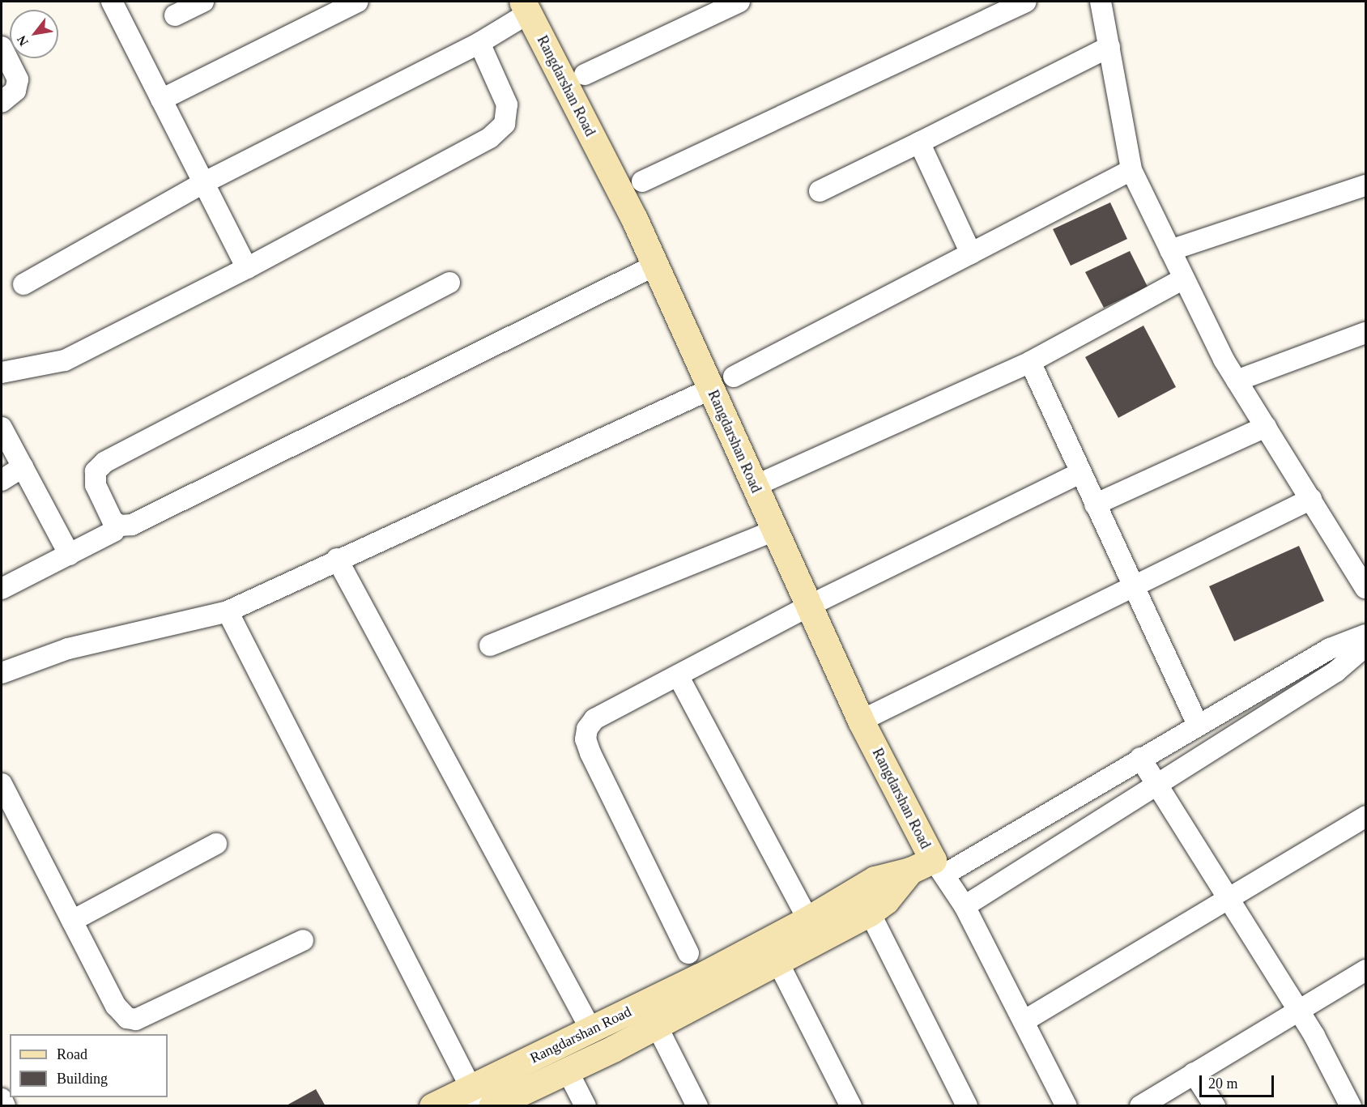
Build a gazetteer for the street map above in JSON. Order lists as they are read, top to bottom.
{
  "streets": {
    "street": ["Rangdarshan Road"]
  },
  "legend": ["Road", "Building"],
  "scale_bar": "20 m",
  "north": "bottom left"
}
